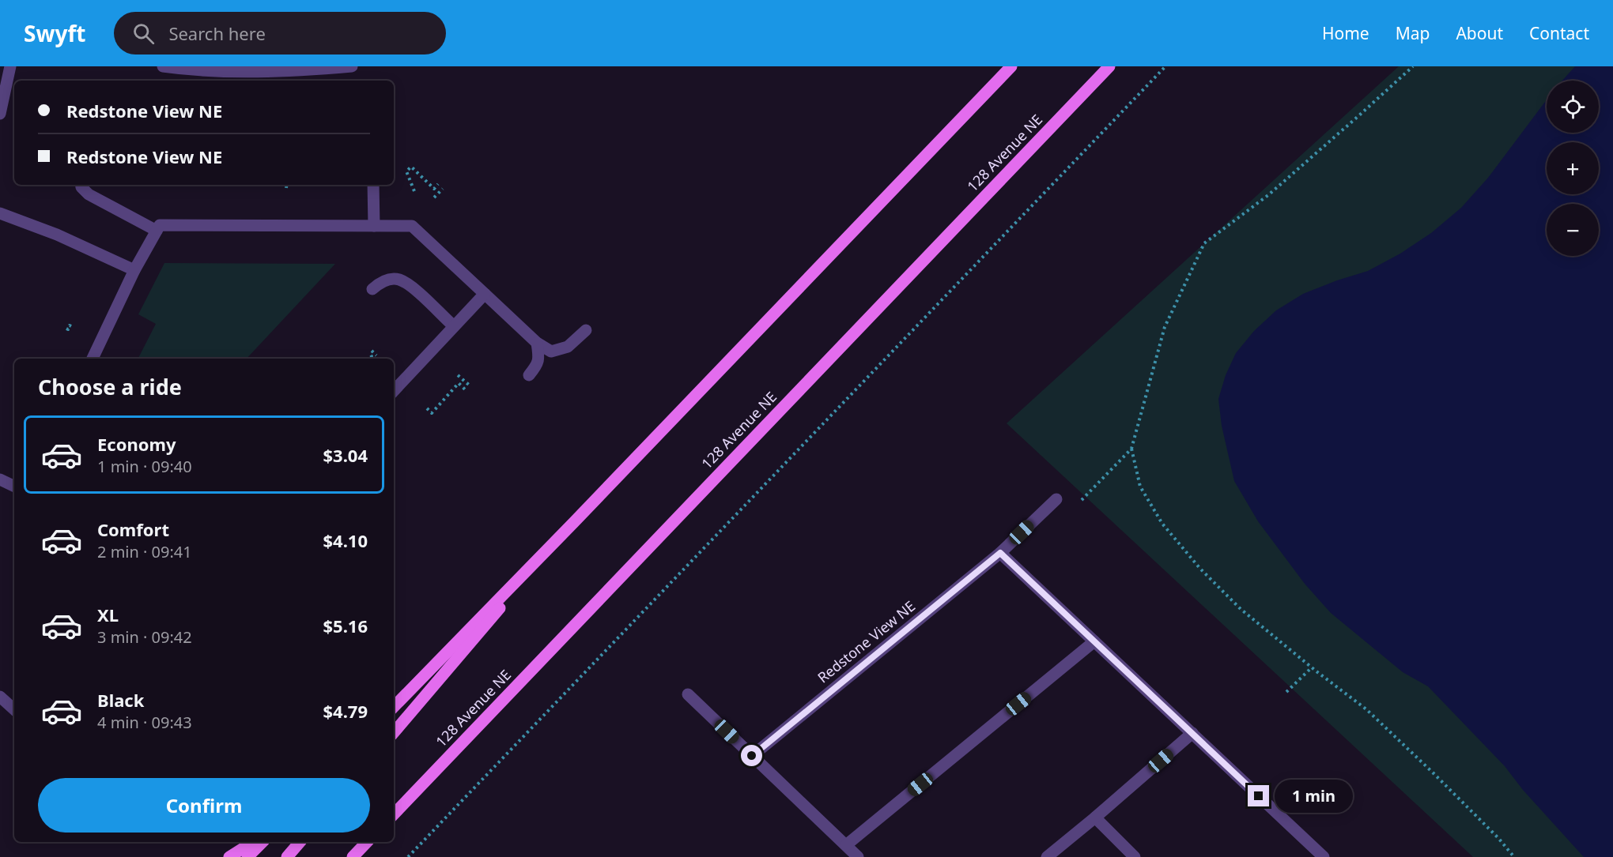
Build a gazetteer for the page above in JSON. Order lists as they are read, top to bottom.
{
  "streets": {
    "main road": ["128 Avenue NE"],
    "street": ["Redstone View NE"]
  },
  "page": {
    "header": "Swyft",
    "search": "Search here",
    "nav": [
      "Home",
      "Map",
      "About",
      "Contact"
    ],
    "map_buttons": ["+", "−"],
    "banner": ["Redstone View NE", "Redstone View NE"],
    "heading": "Choose a ride",
    "list": [
      {
        "name": "Economy",
        "note": "1 min · 09:40",
        "value": "$3.04"
      },
      {
        "name": "Comfort",
        "note": "2 min · 09:41",
        "value": "$4.10"
      },
      {
        "name": "XL",
        "note": "3 min · 09:42",
        "value": "$5.16"
      },
      {
        "name": "Black",
        "note": "4 min · 09:43",
        "value": "$4.79"
      }
    ],
    "buttons": "Confirm",
    "bubble": "1 min"
  }
}
